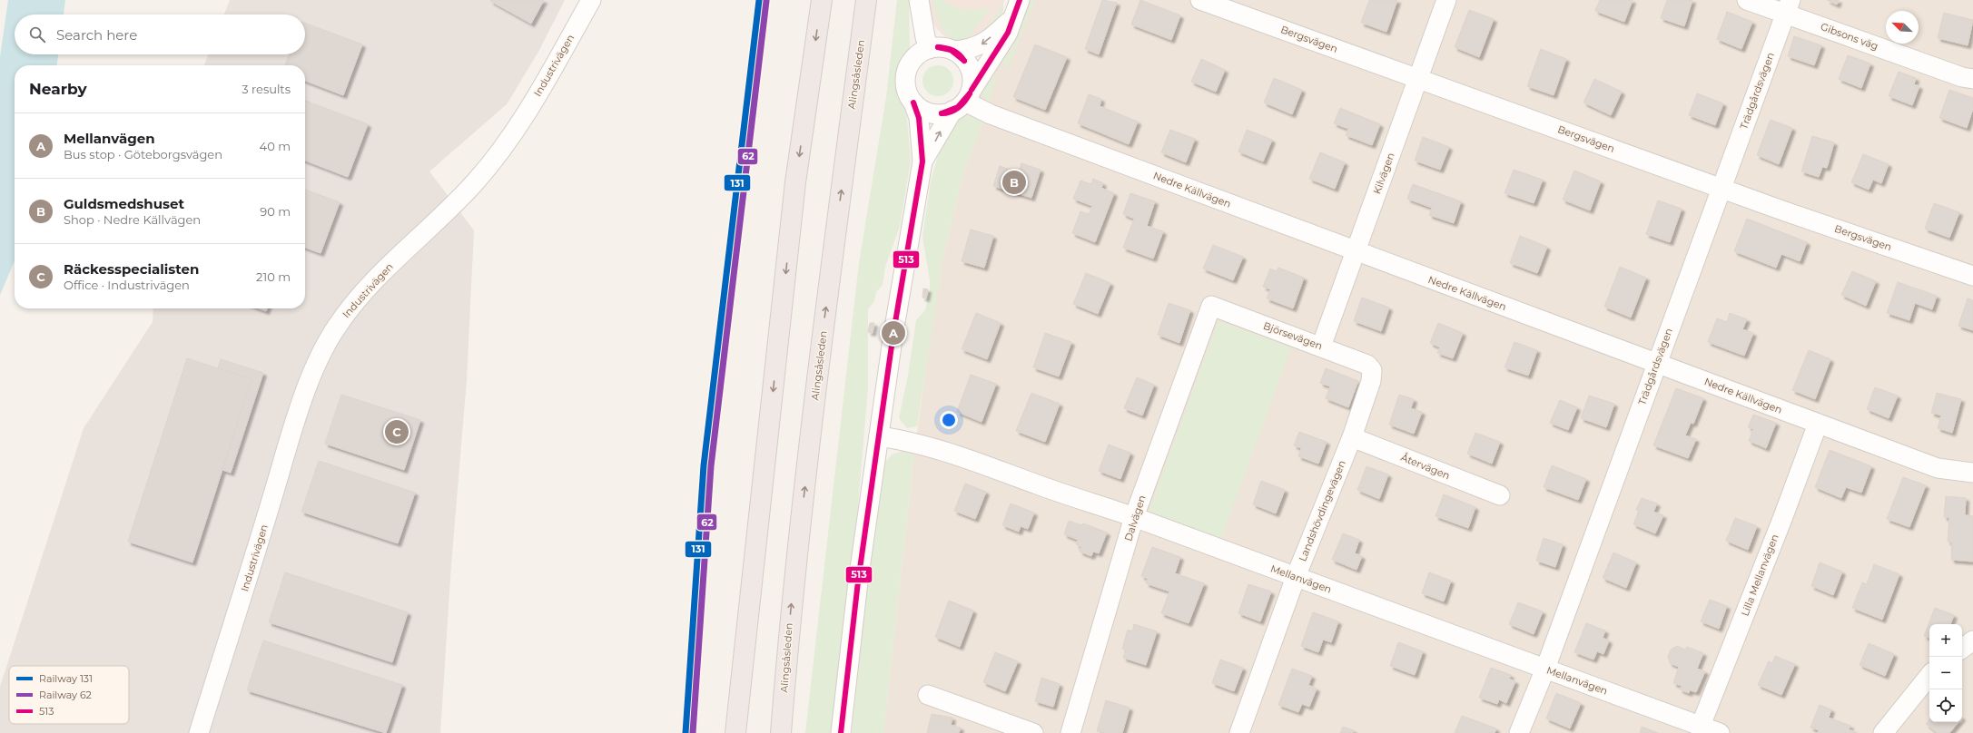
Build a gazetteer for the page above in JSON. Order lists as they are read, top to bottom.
{
  "streets": {
    "highway": ["Alingsåsleden"],
    "street": [
      "Gibsons väg",
      "Bergsvägen",
      "Industrivägen",
      "Trädgårdsvägen",
      "Kilvägen",
      "Nedre Källvägen",
      "Björsevägen",
      "Återvägen",
      "Landshövdingevägen",
      "Dalvägen",
      "Lilla Mellanvägen",
      "Mellanvägen"
    ]
  },
  "crossings": [
    ["Gibsons väg", "Trädgårdsvägen"],
    ["Bergsvägen", "Trädgårdsvägen"],
    ["Bergsvägen", "Kilvägen"],
    ["Trädgårdsvägen", "Nedre Källvägen"],
    ["Trädgårdsvägen", "Mellanvägen"],
    ["Kilvägen", "Nedre Källvägen"],
    ["Kilvägen", "Björsevägen"],
    ["Nedre Källvägen", "Lilla Mellanvägen"],
    ["Björsevägen", "Landshövdingevägen"],
    ["Björsevägen", "Dalvägen"],
    ["Återvägen", "Landshövdingevägen"],
    ["Landshövdingevägen", "Mellanvägen"],
    ["Dalvägen", "Mellanvägen"],
    ["Lilla Mellanvägen", "Mellanvägen"]
  ],
  "lines": ["rail line 131", "transit line 513", "rail line 62"],
  "legend": ["Railway 131", "Railway 62", "513"],
  "north": "top left",
  "page": {
    "search": "Search here",
    "heading": ["Nearby", "3 results"],
    "list": [
      {
        "mark": "A",
        "name": "Mellanvägen",
        "note": "Bus stop · Göteborgsvägen",
        "value": "40 m"
      },
      {
        "mark": "B",
        "name": "Guldsmedshuset",
        "note": "Shop · Nedre Källvägen",
        "value": "90 m"
      },
      {
        "mark": "C",
        "name": "Räckesspecialisten",
        "note": "Office · Industrivägen",
        "value": "210 m"
      }
    ],
    "pins": ["B", "A", "C"],
    "map_buttons": ["+", "−"]
  }
}
